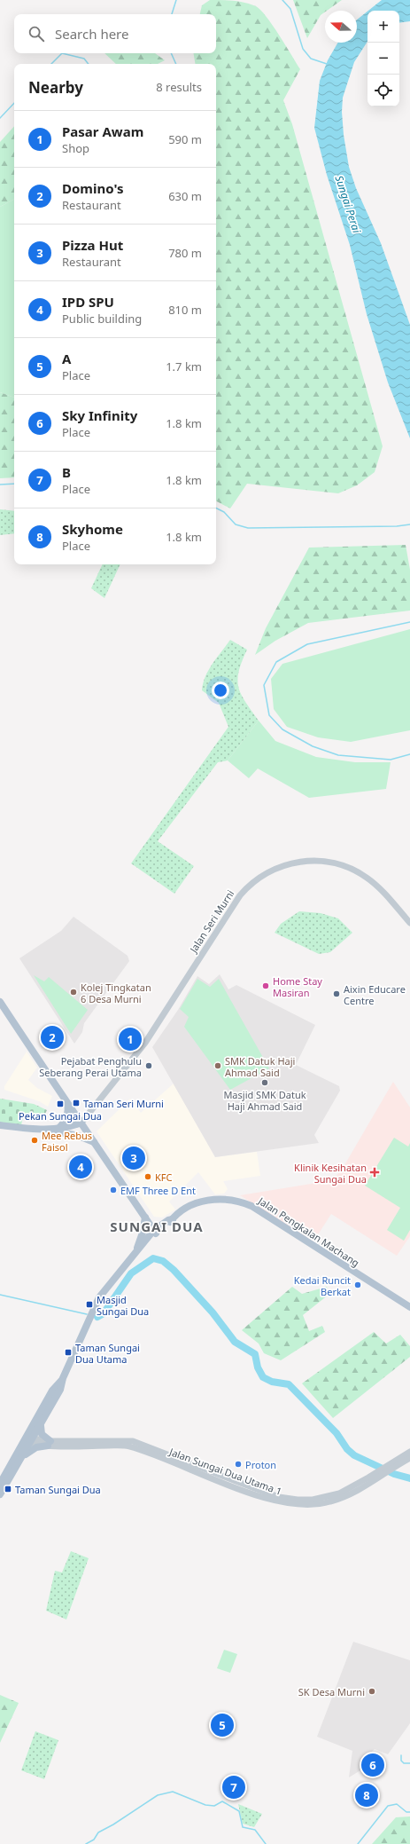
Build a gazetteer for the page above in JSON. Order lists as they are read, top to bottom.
{
  "streets": {
    "main road": ["Jalan Pengkalan Machang"],
    "street": ["Jalan Seri Murni", "Jalan Sungai Dua Utama 1"]
  },
  "districts": ["SUNGAI DUA"],
  "water": ["Sungai Perai"],
  "places": {
    "other": [
      "Home Stay Masiran",
      "Kolej Tingkatan 6 Desa Murni",
      "Aixin Educare Centre",
      "Pejabat Penghulu Seberang Perai Utama",
      "SMK Datuk Haji Ahmad Said",
      "Masjid SMK Datuk Haji Ahmad Said",
      "Mee Rebus Faisol",
      "KFC",
      "EMF Three D Ent",
      "Kedai Runcit Berkat",
      "Proton",
      "SK Desa Murni"
    ],
    "transit": [
      "Taman Seri Murni",
      "Pekan Sungai Dua",
      "Masjid Sungai Dua",
      "Taman Sungai Dua Utama",
      "Taman Sungai Dua"
    ],
    "health": ["Klinik Kesihatan Sungai Dua"]
  },
  "north": "left",
  "page": {
    "map_buttons": ["+", "−"],
    "search": "Search here",
    "heading": ["Nearby", "8 results"],
    "list": [
      {
        "mark": "1",
        "name": "Pasar Awam",
        "note": "Shop",
        "value": "590 m"
      },
      {
        "mark": "2",
        "name": "Domino's",
        "note": "Restaurant",
        "value": "630 m"
      },
      {
        "mark": "3",
        "name": "Pizza Hut",
        "note": "Restaurant",
        "value": "780 m"
      },
      {
        "mark": "4",
        "name": "IPD SPU",
        "note": "Public building",
        "value": "810 m"
      },
      {
        "mark": "5",
        "name": "A",
        "note": "Place",
        "value": "1.7 km"
      },
      {
        "mark": "6",
        "name": "Sky Infinity",
        "note": "Place",
        "value": "1.8 km"
      },
      {
        "mark": "7",
        "name": "B",
        "note": "Place",
        "value": "1.8 km"
      },
      {
        "mark": "8",
        "name": "Skyhome",
        "note": "Place",
        "value": "1.8 km"
      }
    ],
    "pins": [
      "2",
      "1",
      "3",
      "4",
      "5",
      "6",
      "7",
      "8"
    ]
  }
}
